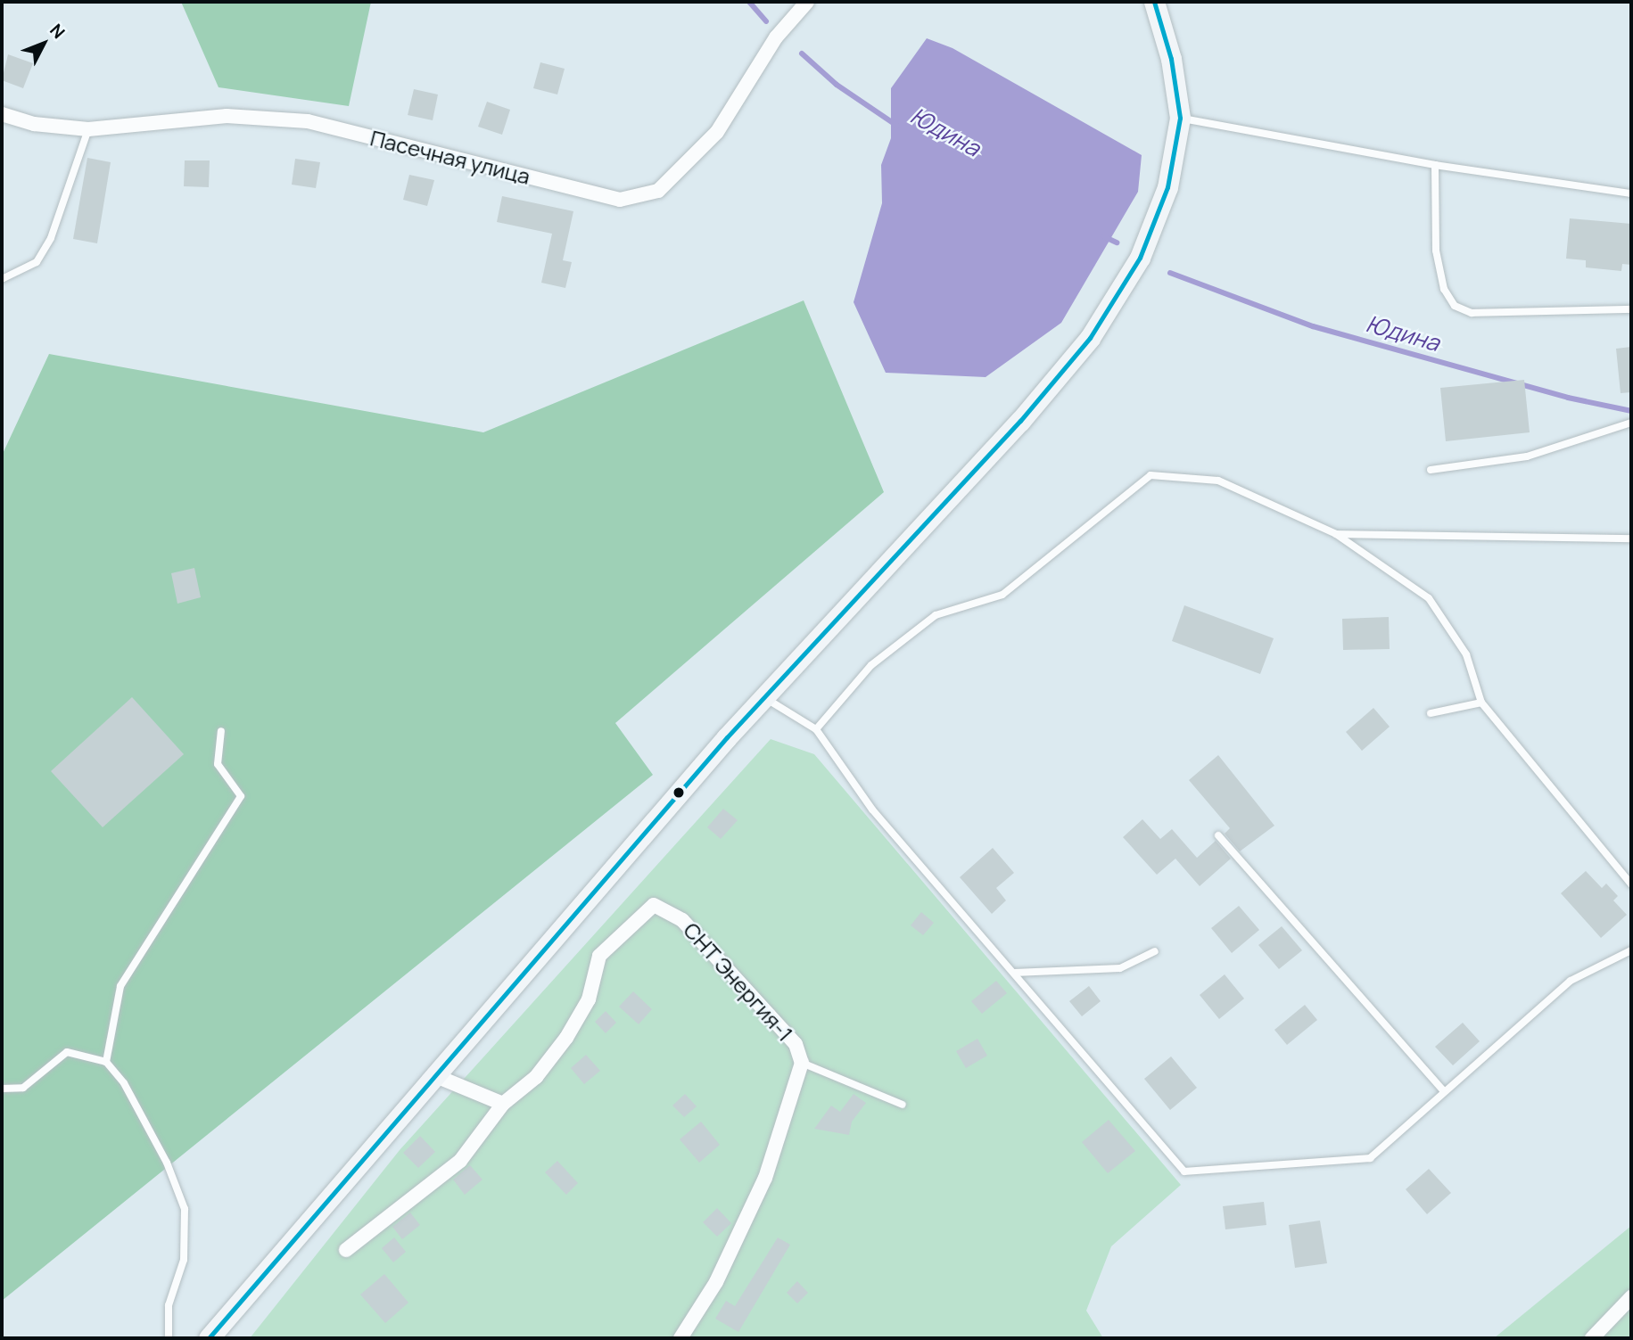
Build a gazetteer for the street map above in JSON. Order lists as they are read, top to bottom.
{
  "streets": {
    "street": ["Пасечная улица", "СНТ Энергия-1"]
  },
  "water": ["Юдина"],
  "north": "top right"
}
